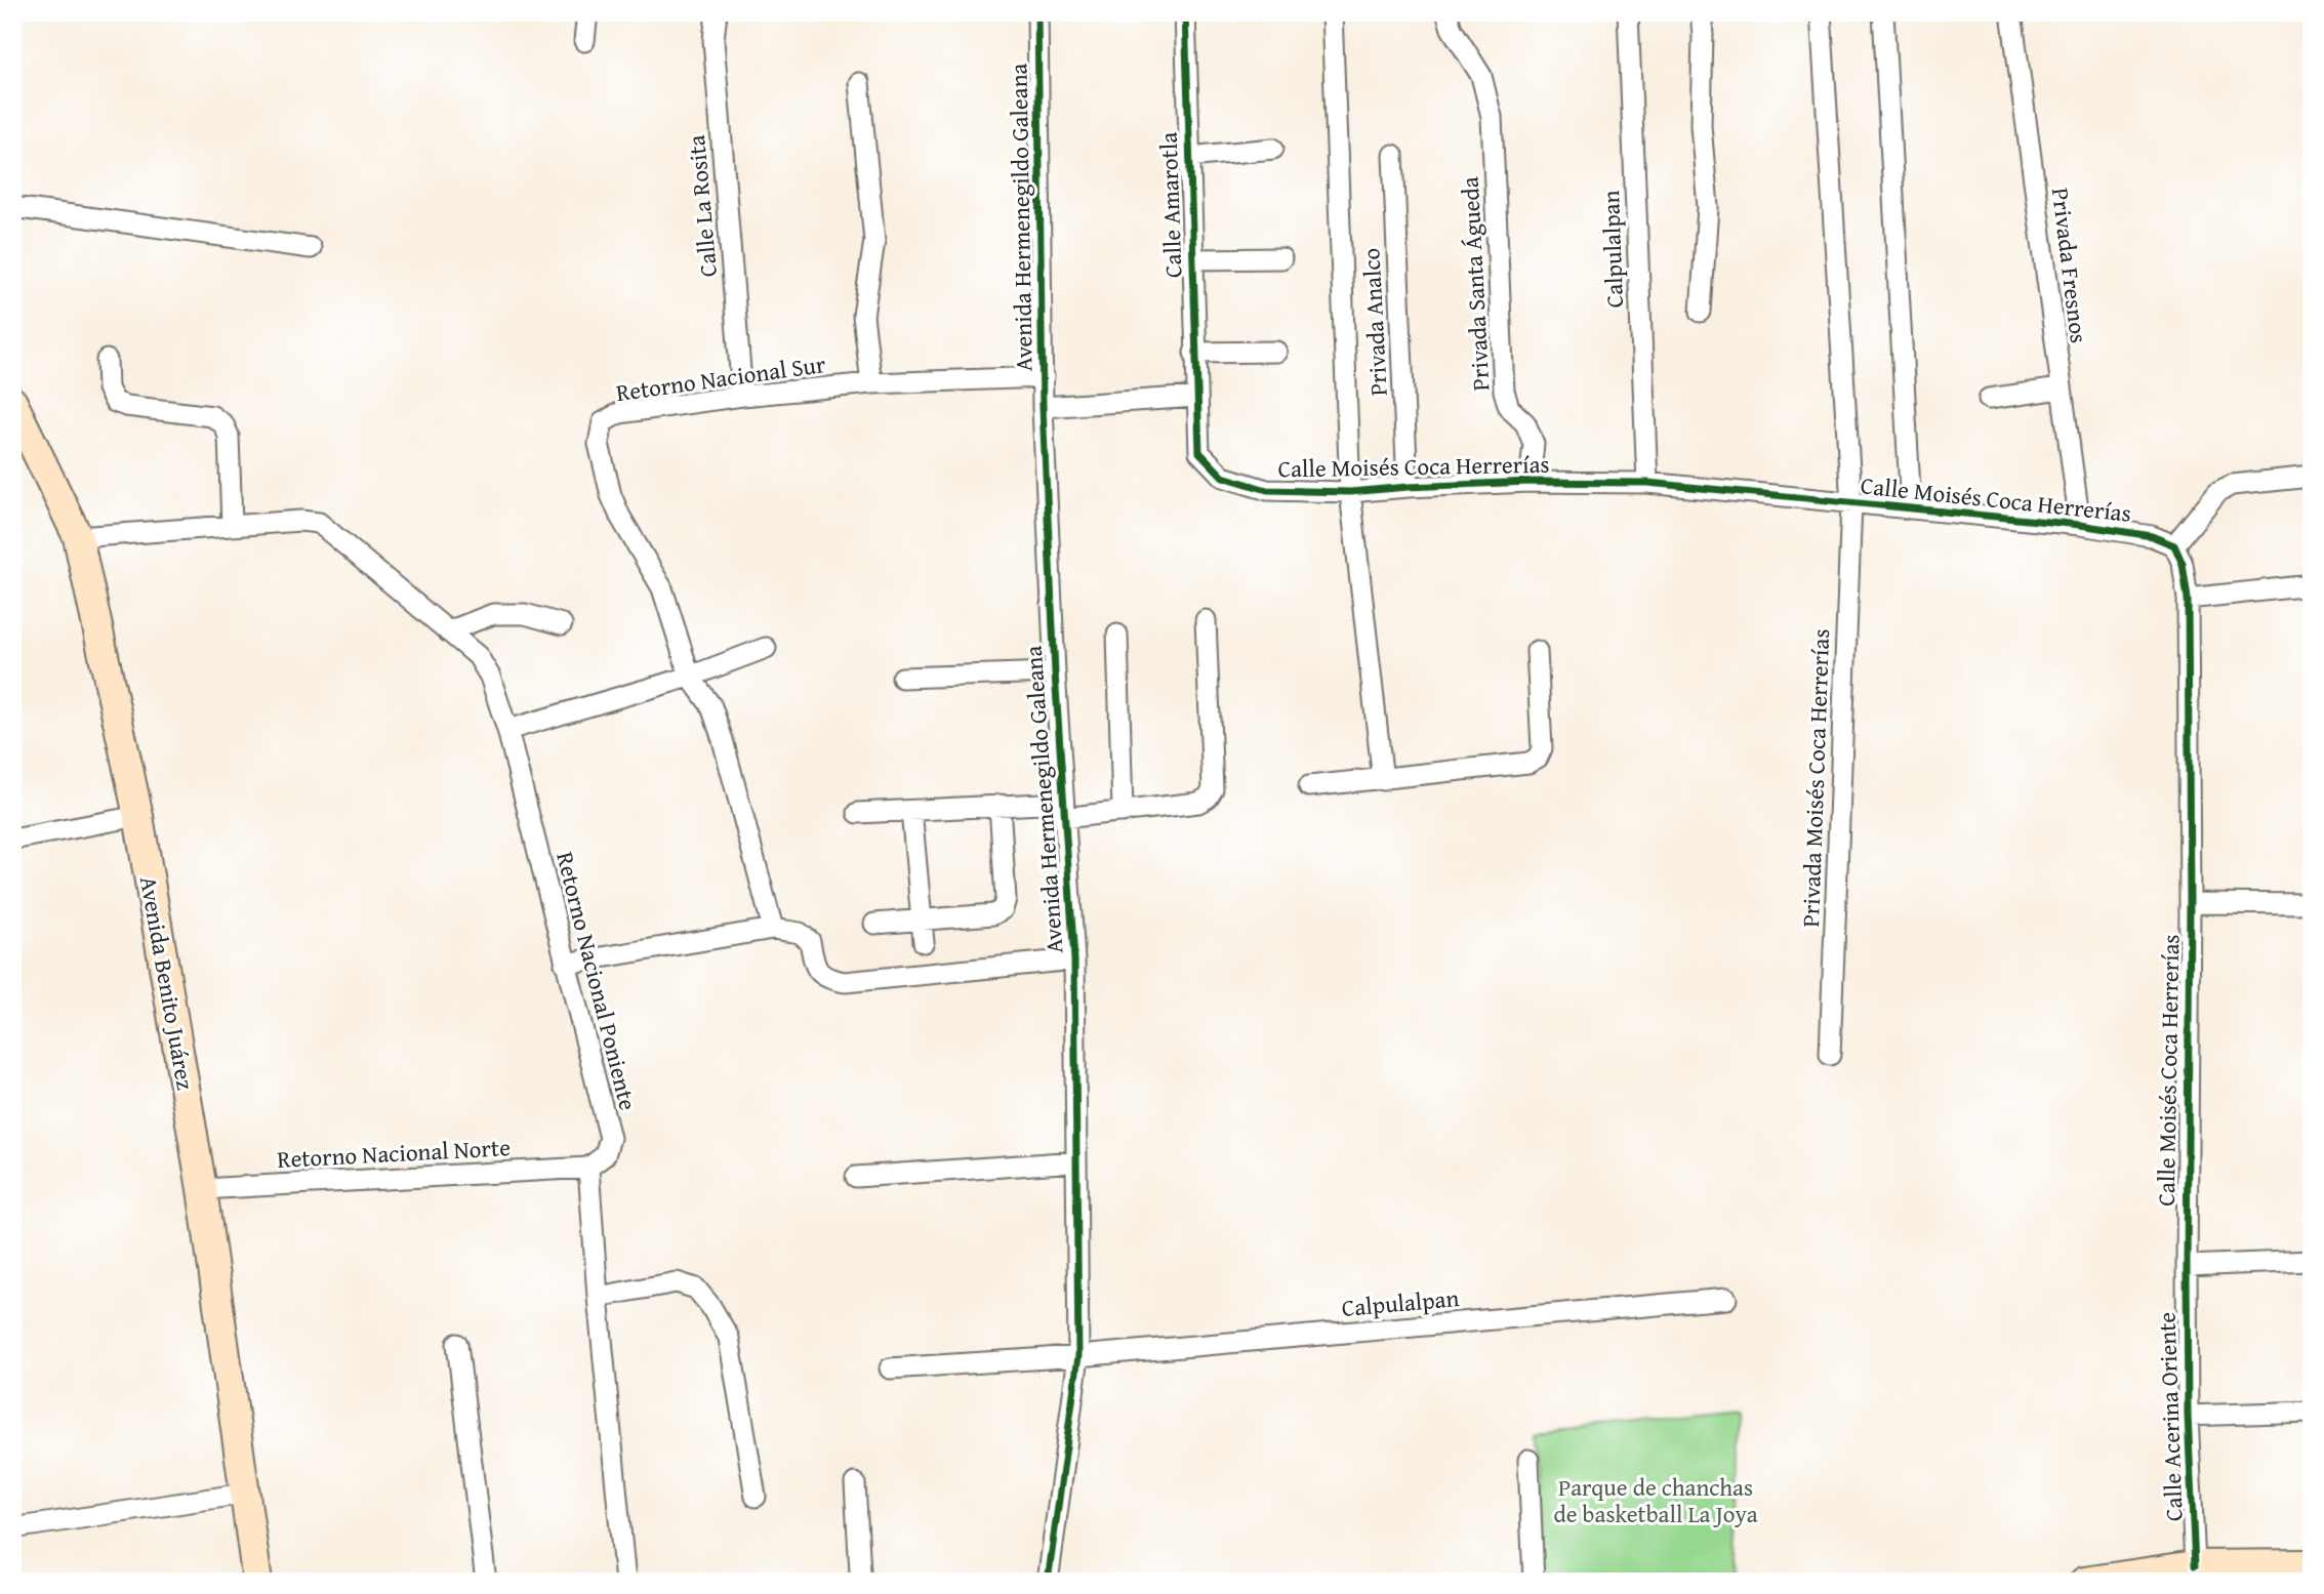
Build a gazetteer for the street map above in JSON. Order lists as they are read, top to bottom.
{
  "streets": {
    "main road": ["Avenida Benito Juárez"],
    "street": [
      "Calle Amarotla",
      "Calle La Rosita",
      "Avenida Hermenegildo Galeana",
      "Calpulalpan",
      "Privada Fresnos",
      "Privada Santa Águeda",
      "Privada Analco",
      "Retorno Nacional Sur",
      "Calle Moisés Coca Herrerías",
      "Privada Moisés Coca Herrerías",
      "Retorno Nacional Poniente",
      "Retorno Nacional Norte",
      "Calle Acerina Oriente"
    ]
  },
  "crossings": [
    ["Calle Amarotla", "Calle Moisés Coca Herrerías"],
    ["Calle La Rosita", "Retorno Nacional Sur"],
    ["Avenida Hermenegildo Galeana", "Calpulalpan"],
    ["Avenida Hermenegildo Galeana", "Retorno Nacional Sur"],
    ["Calpulalpan", "Calle Moisés Coca Herrerías"],
    ["Privada Fresnos", "Calle Moisés Coca Herrerías"],
    ["Privada Santa Águeda", "Calle Moisés Coca Herrerías"],
    ["Privada Analco", "Calle Moisés Coca Herrerías"],
    ["Calle Moisés Coca Herrerías", "Privada Moisés Coca Herrerías"],
    ["Calle Moisés Coca Herrerías", "Calle Acerina Oriente"],
    ["Retorno Nacional Poniente", "Avenida Benito Juárez"],
    ["Retorno Nacional Poniente", "Retorno Nacional Norte"],
    ["Avenida Benito Juárez", "Retorno Nacional Norte"]
  ],
  "parks": ["Parque de chanchas de basketball La Joya"]
}
